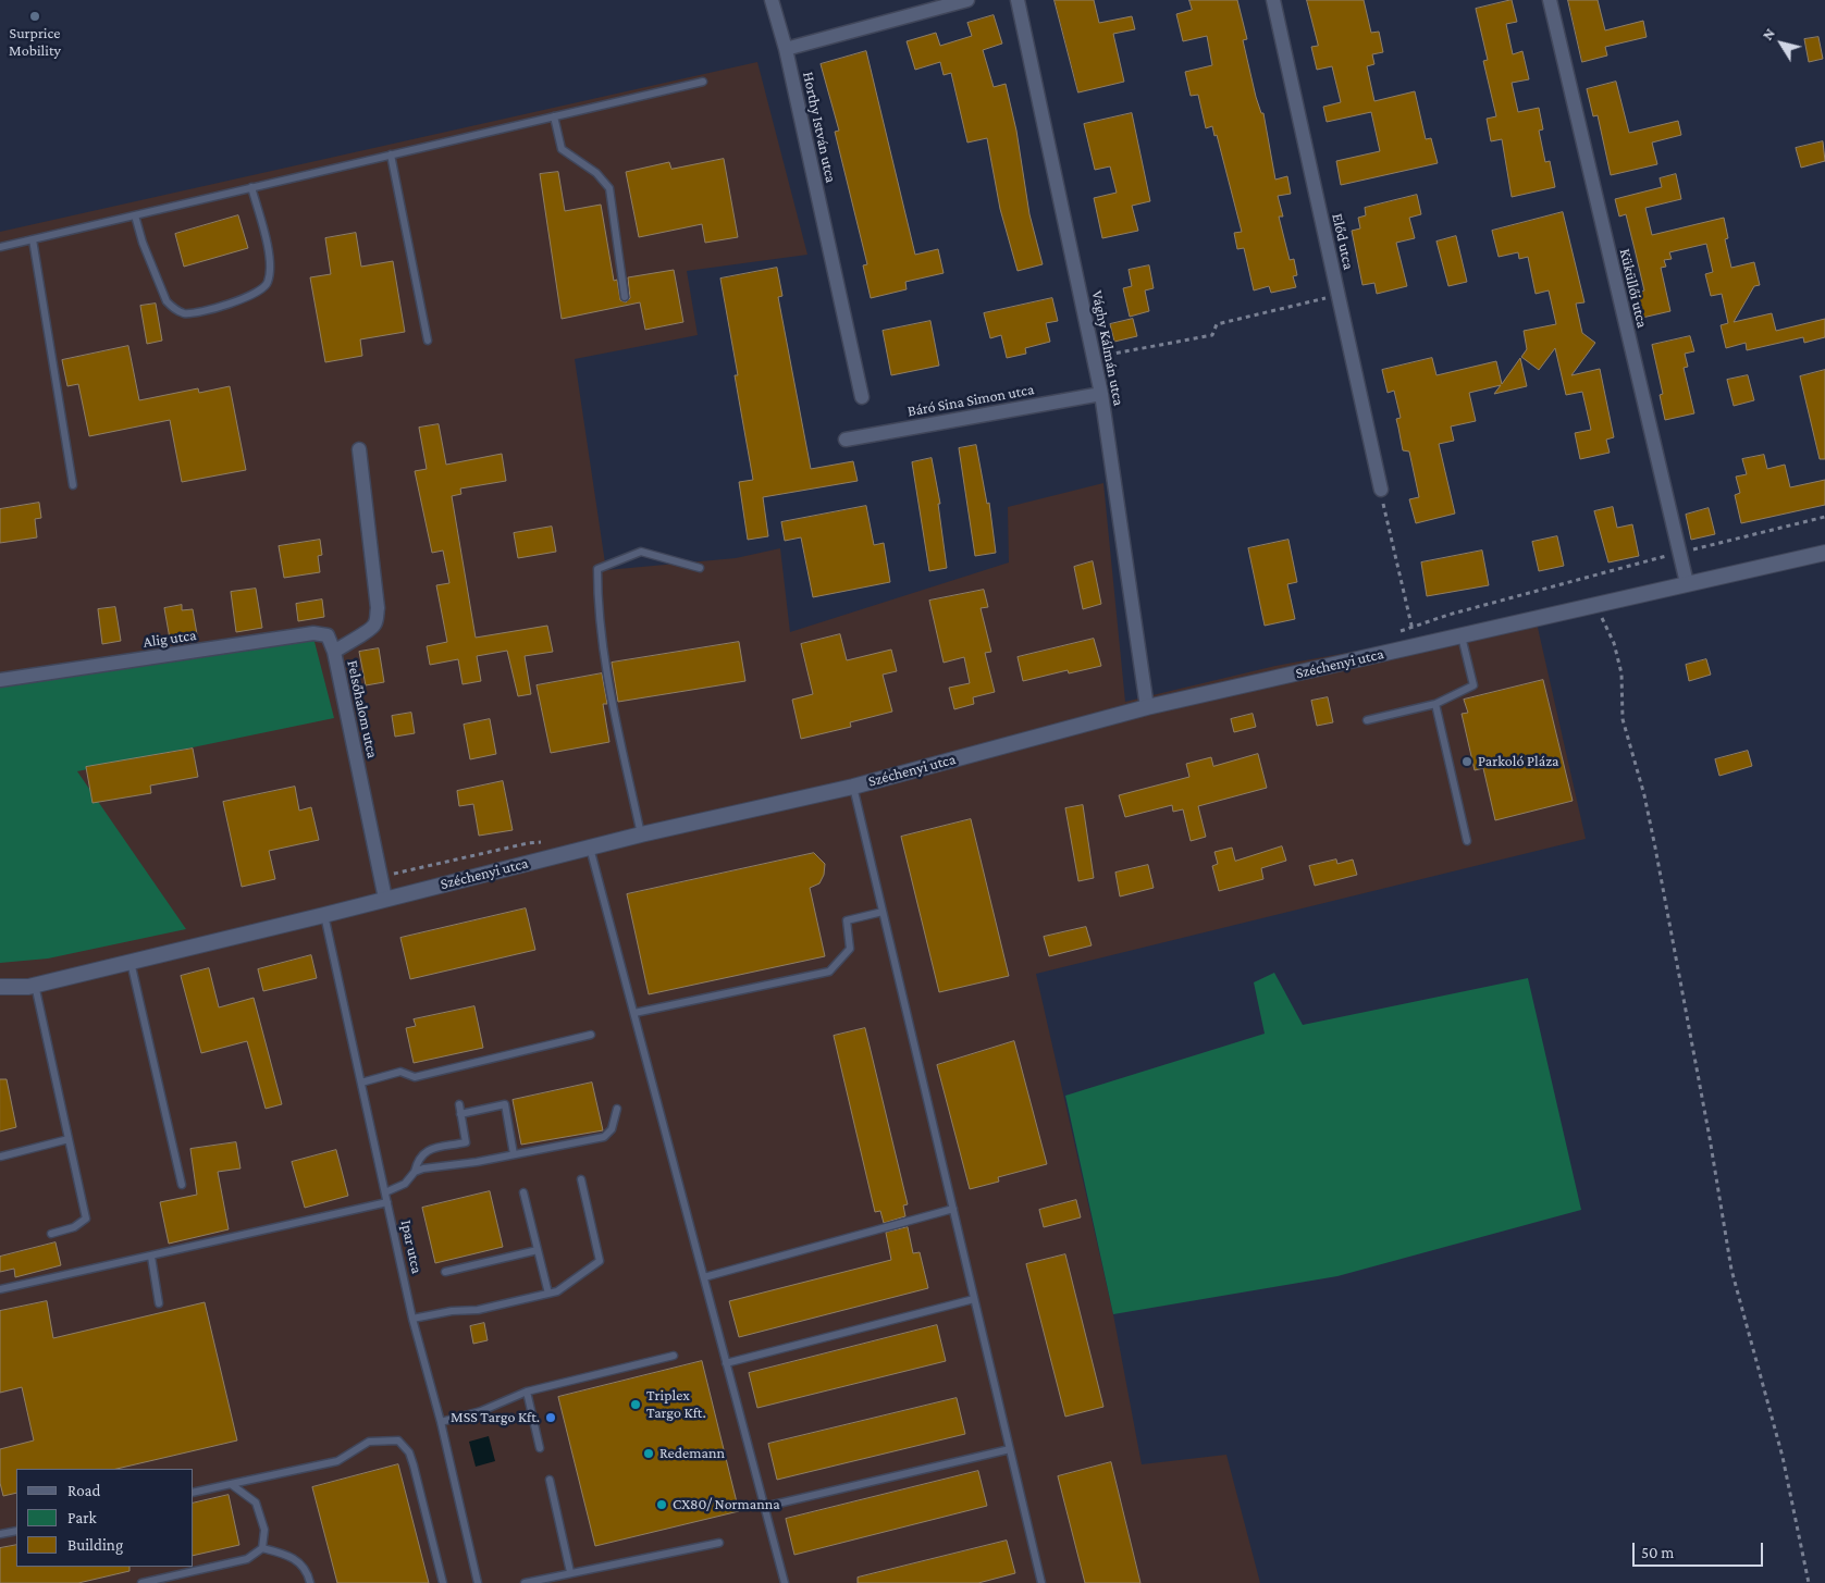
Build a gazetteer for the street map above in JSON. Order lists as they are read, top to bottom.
{
  "streets": {
    "street": [
      "Horthy István utca",
      "Előd utca",
      "Küküllői utca",
      "Vághy Kálmán utca",
      "Báró Sina Simon utca",
      "Alig utca",
      "Széchenyi utca",
      "Felsőhalom utca"
    ],
    "lane": ["Ipar utca"]
  },
  "crossings": [
    ["Küküllői utca", "Széchenyi utca"],
    ["Vághy Kálmán utca", "Báró Sina Simon utca"],
    ["Vághy Kálmán utca", "Széchenyi utca"],
    ["Alig utca", "Felsőhalom utca"],
    ["Széchenyi utca", "Felsőhalom utca"],
    ["Széchenyi utca", "Ipar utca"]
  ],
  "places": [
    "Surprice Mobility",
    "Parkoló Pláza",
    "Triplex Targo Kft.",
    "MSS Targo Kft.",
    "Redemann",
    "CX80/ Normanna"
  ],
  "legend": ["Road", "Park", "Building"],
  "scale_bar": "50 m",
  "north": "top left"
}
